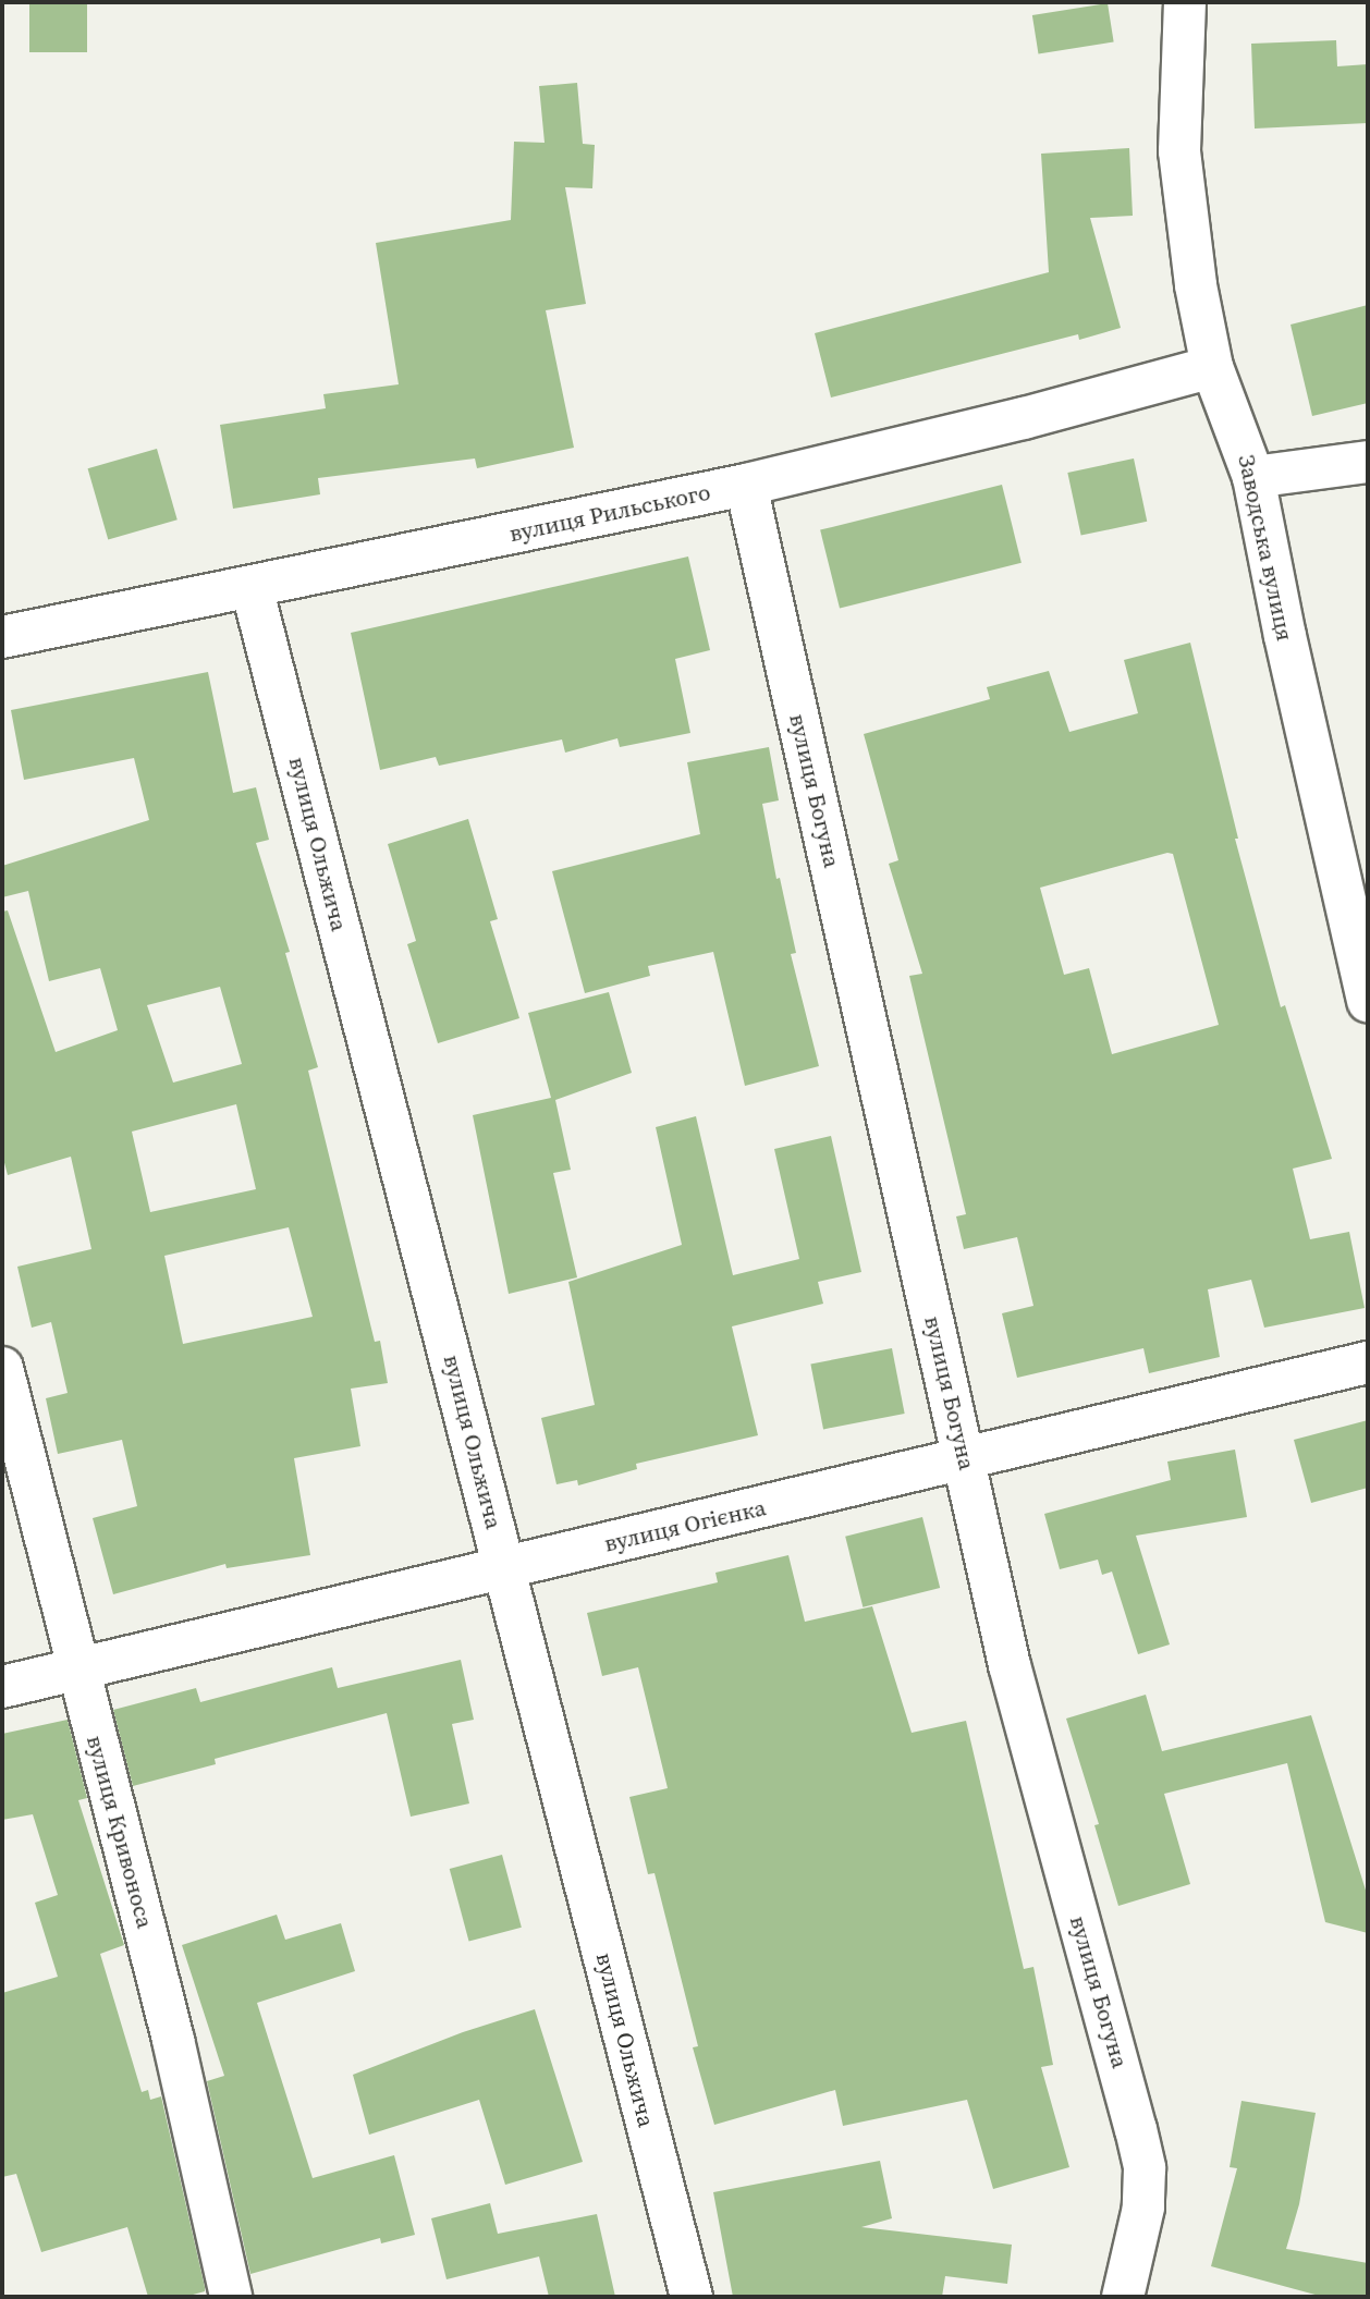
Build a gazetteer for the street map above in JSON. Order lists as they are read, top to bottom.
{
  "streets": {
    "street": [
      "вулиця Рильського",
      "Заводська вулиця",
      "вулиця Богуна",
      "вулиця Ольжича",
      "вулиця Огієнка",
      "вулиця Кривоноса"
    ]
  },
  "crossings": [
    ["вулиця Рильського", "Заводська вулиця"],
    ["вулиця Рильського", "вулиця Богуна"],
    ["вулиця Рильського", "вулиця Ольжича"],
    ["вулиця Богуна", "вулиця Огієнка"],
    ["вулиця Ольжича", "вулиця Огієнка"],
    ["вулиця Огієнка", "вулиця Кривоноса"]
  ]
}
